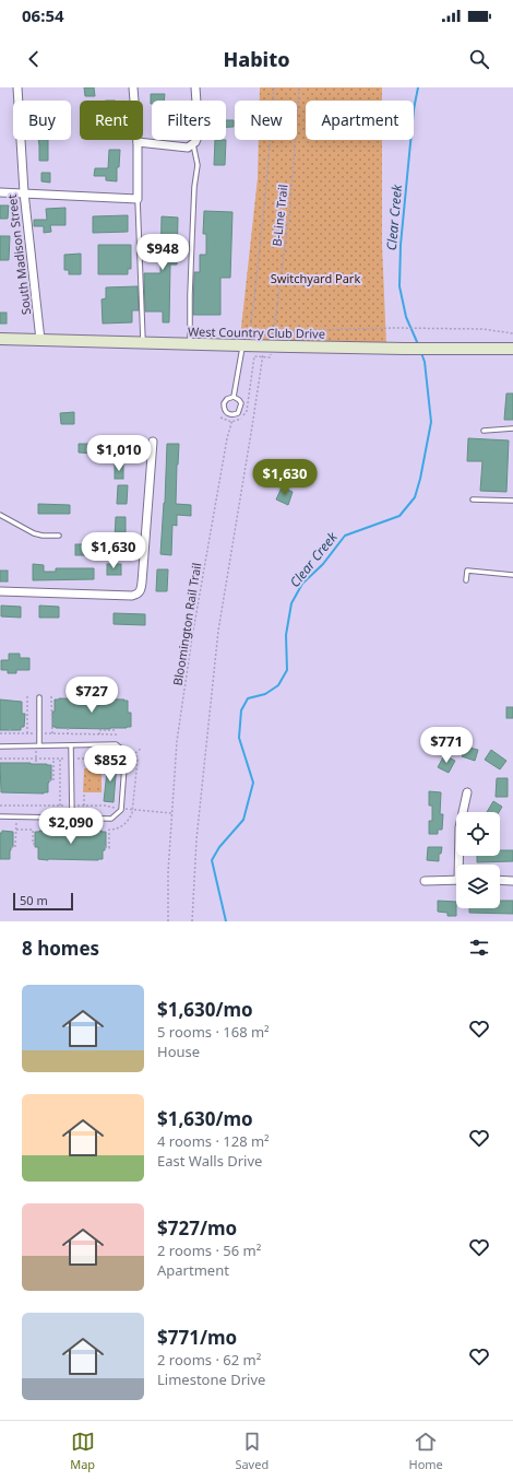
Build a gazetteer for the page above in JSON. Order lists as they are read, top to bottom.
{
  "streets": {
    "main road": ["West Country Club Drive"],
    "street": ["South Madison Street"],
    "path": ["B-Line Trail", "Bloomington Rail Trail"]
  },
  "crossings": [
    ["B-Line Trail", "West Country Club Drive"],
    ["B-Line Trail", "Bloomington Rail Trail"],
    ["South Madison Street", "West Country Club Drive"]
  ],
  "water": ["Clear Creek"],
  "parks": ["Switchyard Park"],
  "scale_bar": "50 m",
  "page": {
    "status": "06:54",
    "header": "Habito",
    "chip": [
      "Buy",
      "Rent",
      "Filters",
      "New",
      "Apartment"
    ],
    "price": [
      "$948",
      "$1,010",
      "$1,630",
      "$1,630",
      "$727",
      "$771",
      "$852",
      "$2,090"
    ],
    "scale": "50 m",
    "heading": "8 homes",
    "list": [
      {
        "name": "$1,630/mo",
        "note": "5 rooms · 168 m² · House"
      },
      {
        "name": "$1,630/mo",
        "note": "4 rooms · 128 m² · East Walls Drive"
      },
      {
        "name": "$727/mo",
        "note": "2 rooms · 56 m² · Apartment"
      },
      {
        "name": "$771/mo",
        "note": "2 rooms · 62 m² · Limestone Drive"
      }
    ],
    "tabs": ["Map", "Saved", "Home"]
  }
}
